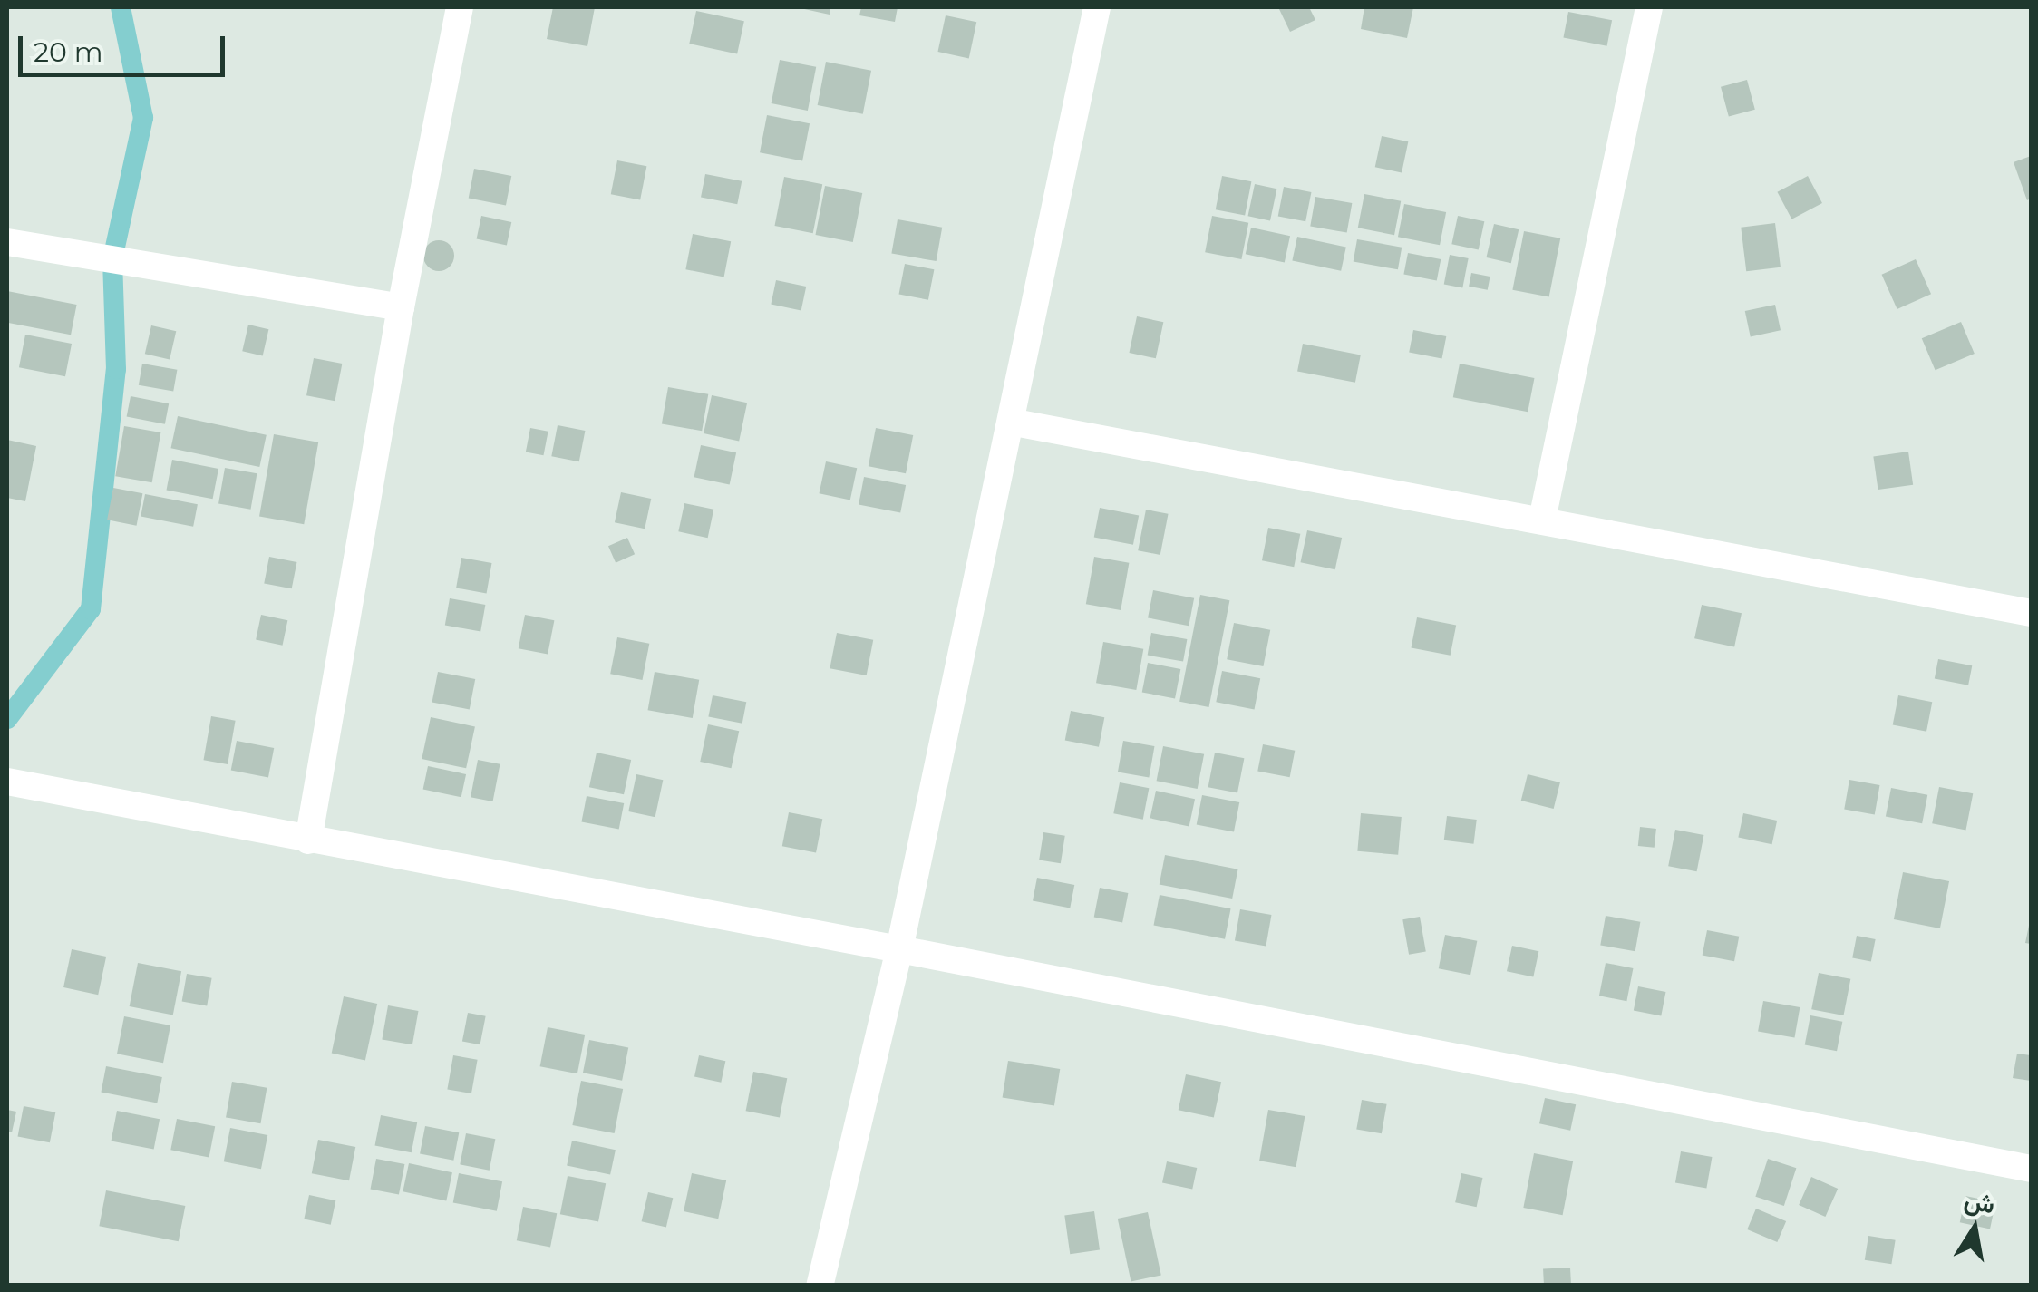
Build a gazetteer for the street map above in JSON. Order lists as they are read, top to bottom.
{
  "scale_bar": "20 m",
  "north": "top"
}
